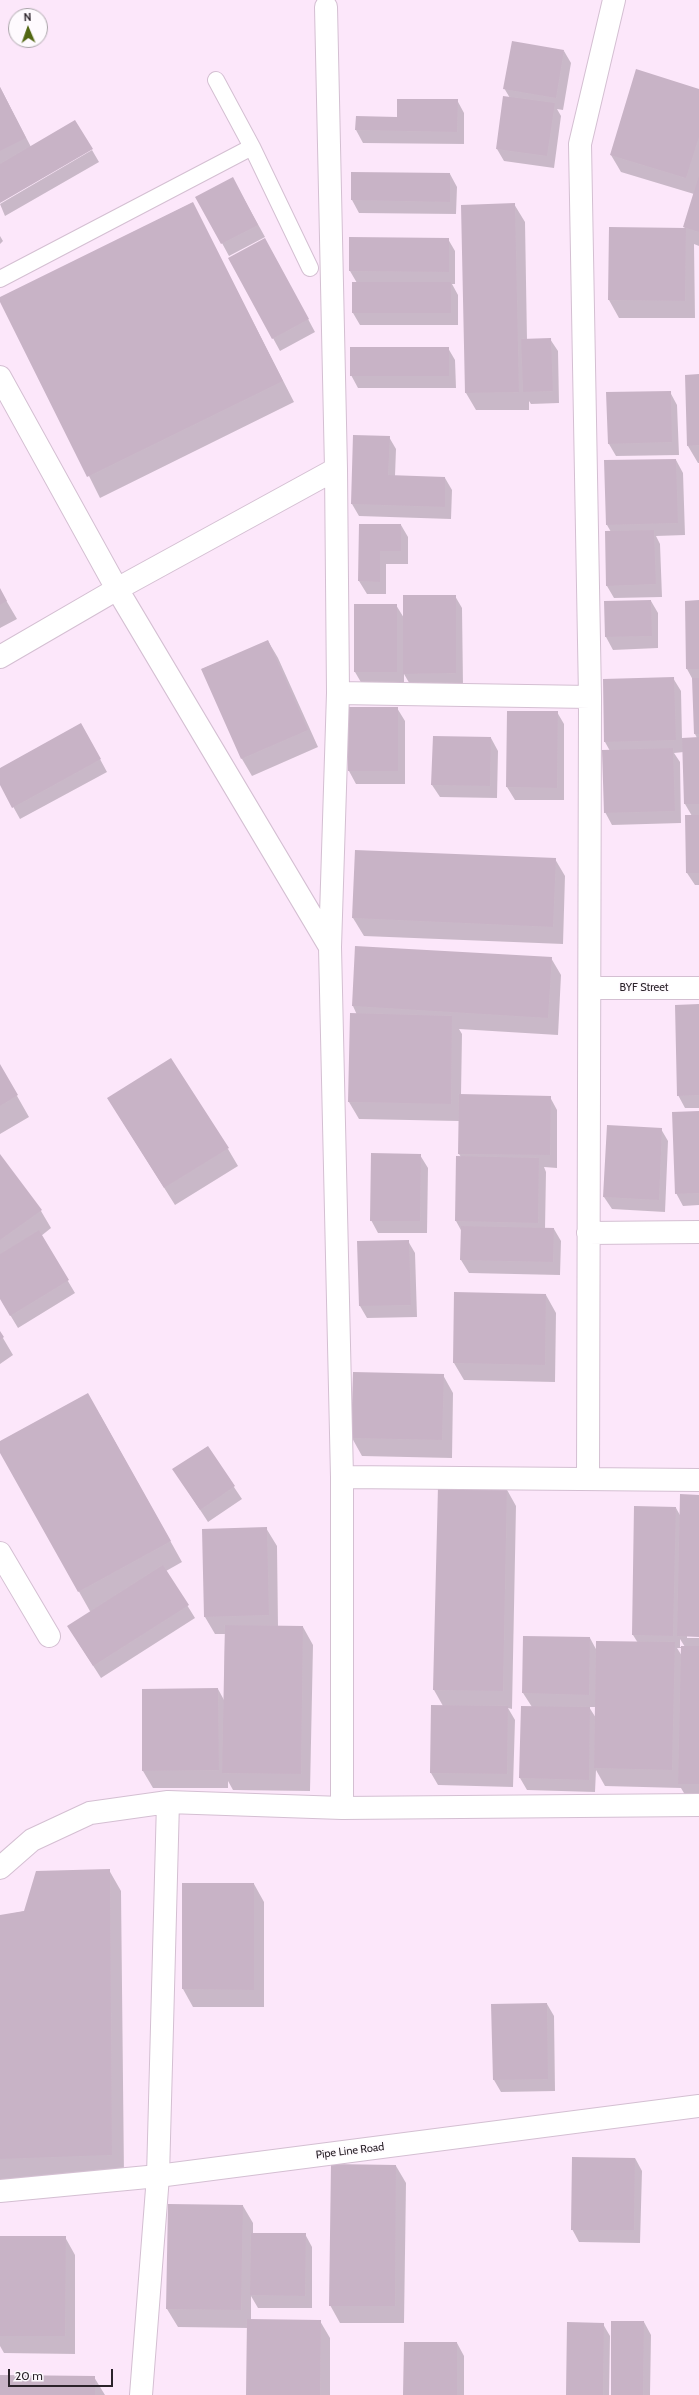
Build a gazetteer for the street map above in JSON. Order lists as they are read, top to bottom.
{
  "streets": {
    "street": ["BYF Street", "Pipe Line Road"]
  },
  "scale_bar": "20 m",
  "north": "top"
}
